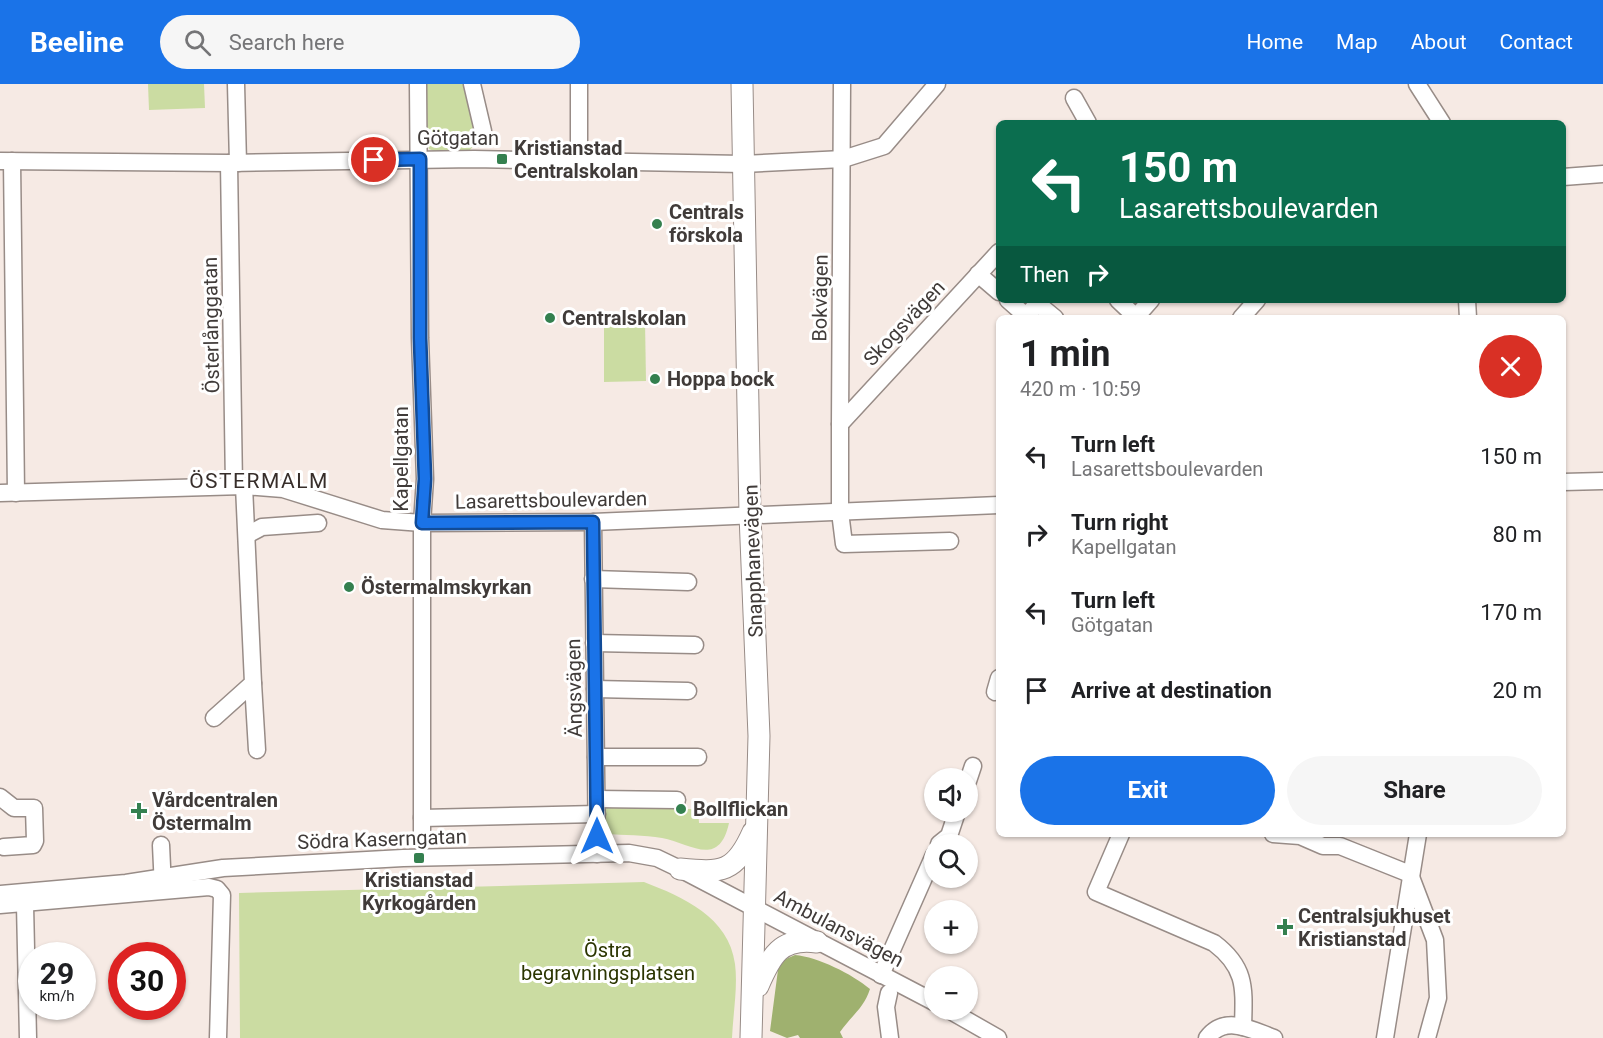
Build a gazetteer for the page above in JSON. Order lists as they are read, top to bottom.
{
  "streets": {
    "main road": ["Snapphanevägen"],
    "street": [
      "Götgatan",
      "Bokvägen",
      "Skogsvägen",
      "Österlånggatan",
      "Kapellgatan",
      "Lasarettsboulevarden",
      "Ängsvägen",
      "Södra Kaserngatan",
      "Ambulansvägen"
    ]
  },
  "crossings": [
    ["Götgatan", "Bokvägen"],
    ["Götgatan", "Österlånggatan"],
    ["Götgatan", "Kapellgatan"],
    ["Götgatan", "Snapphanevägen"],
    ["Bokvägen", "Skogsvägen"],
    ["Bokvägen", "Lasarettsboulevarden"],
    ["Österlånggatan", "Lasarettsboulevarden"],
    ["Kapellgatan", "Lasarettsboulevarden"],
    ["Kapellgatan", "Ängsvägen"],
    ["Lasarettsboulevarden", "Snapphanevägen"],
    ["Lasarettsboulevarden", "Ängsvägen"],
    ["Snapphanevägen", "Södra Kaserngatan"],
    ["Snapphanevägen", "Ambulansvägen"],
    ["Ängsvägen", "Södra Kaserngatan"],
    ["Södra Kaserngatan", "Ambulansvägen"]
  ],
  "districts": ["ÖSTERMALM"],
  "parks": ["Östra begravningsplatsen"],
  "places": {
    "transit": ["Kristianstad Centralskolan", "Kristianstad Kyrkogården"],
    "other": [
      "Centrals förskola",
      "Centralskolan",
      "Hoppa bock",
      "Östermalmskyrkan",
      "Bollflickan"
    ],
    "health": ["Vårdcentralen Östermalm", "Centralsjukhuset Kristianstad"]
  },
  "page": {
    "header": "Beeline",
    "search": "Search here",
    "nav": [
      "Home",
      "Map",
      "About",
      "Contact"
    ],
    "turn": ["150 m", "Lasarettsboulevarden"],
    "then": "Then",
    "heading": ["1 min", "420 m · 10:59"],
    "list": [
      {
        "name": "Turn left",
        "note": "Lasarettsboulevarden",
        "value": "150 m"
      },
      {
        "name": "Turn right",
        "note": "Kapellgatan",
        "value": "80 m"
      },
      {
        "name": "Turn left",
        "note": "Götgatan",
        "value": "170 m"
      },
      {
        "name": "Arrive at destination",
        "value": "20 m"
      }
    ],
    "buttons": ["Exit", "Share"],
    "map_buttons": ["+", "−"],
    "speed": "29 km/h",
    "limit": "30"
  }
}
